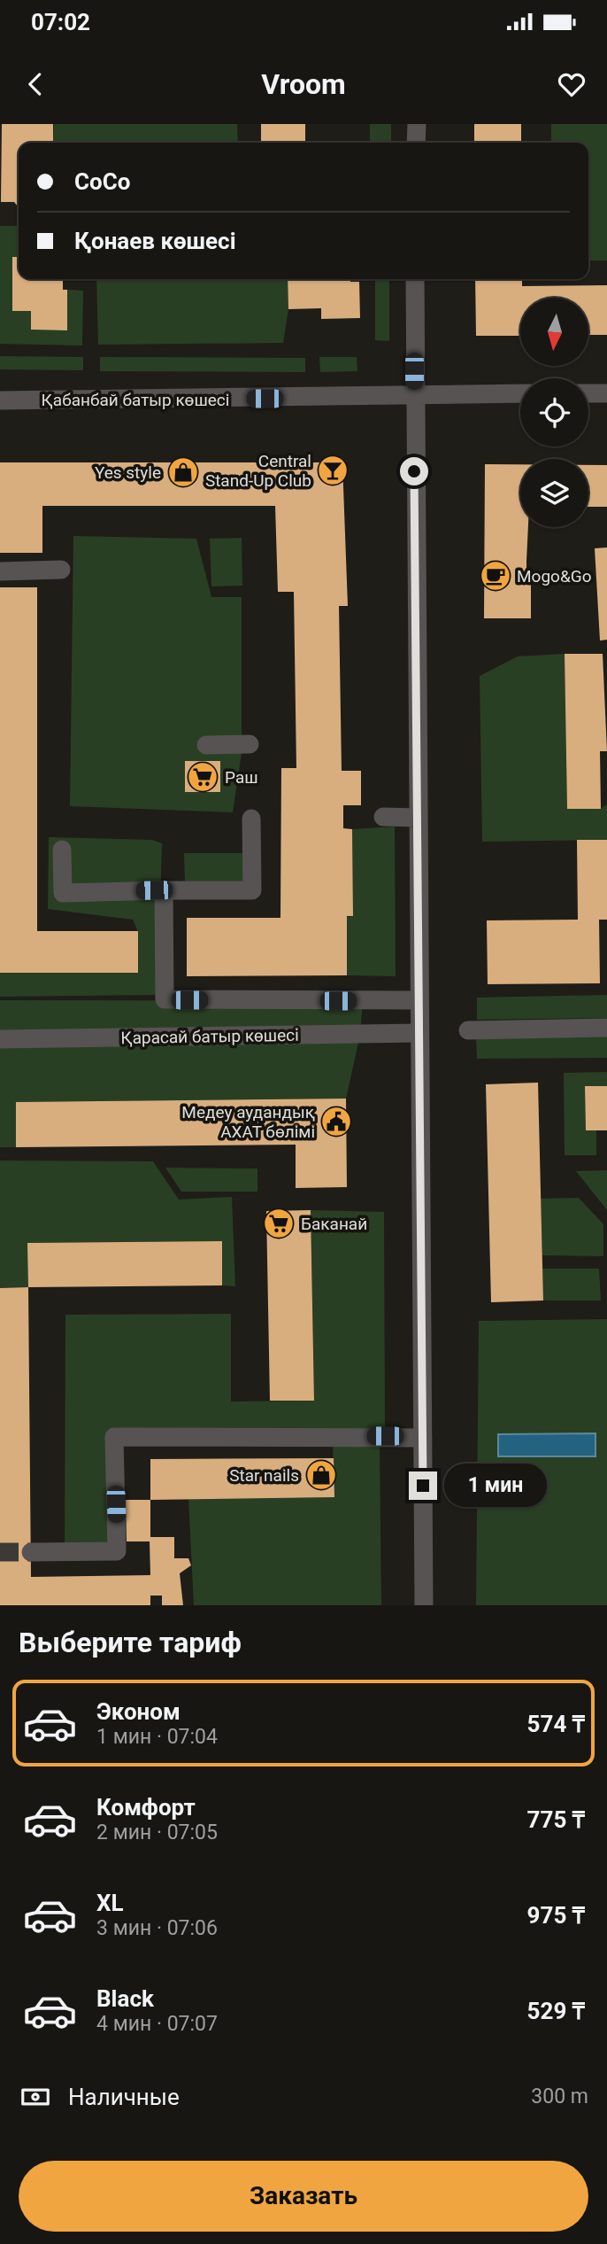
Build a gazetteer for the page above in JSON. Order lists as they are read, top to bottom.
{
  "streets": {
    "street": ["Қабанбай батыр көшесі", "Қарасай батыр көшесі"]
  },
  "places": {
    "bar": ["Central Stand-Up Club"],
    "shop": ["Yes style", "Star nails"],
    "cafe": ["Mogo&Go"],
    "supermarket": ["Раш", "Баканай"],
    "public building": ["Медеу аудандық АХАТ бөлімі"]
  },
  "north": "bottom",
  "page": {
    "status": "07:02",
    "header": "Vroom",
    "banner": ["CoCo", "Қонаев көшесі"],
    "bubble": "1 мин",
    "heading": "Выберите тариф",
    "list": [
      {
        "name": "Эконом",
        "note": "1 мин · 07:04",
        "value": "574 ₸"
      },
      {
        "name": "Комфорт",
        "note": "2 мин · 07:05",
        "value": "775 ₸"
      },
      {
        "name": "XL",
        "note": "3 мин · 07:06",
        "value": "975 ₸"
      },
      {
        "name": "Black",
        "note": "4 мин · 07:07",
        "value": "529 ₸"
      }
    ],
    "pay": ["Наличные", "300 m"],
    "buttons": "Заказать"
  }
}
